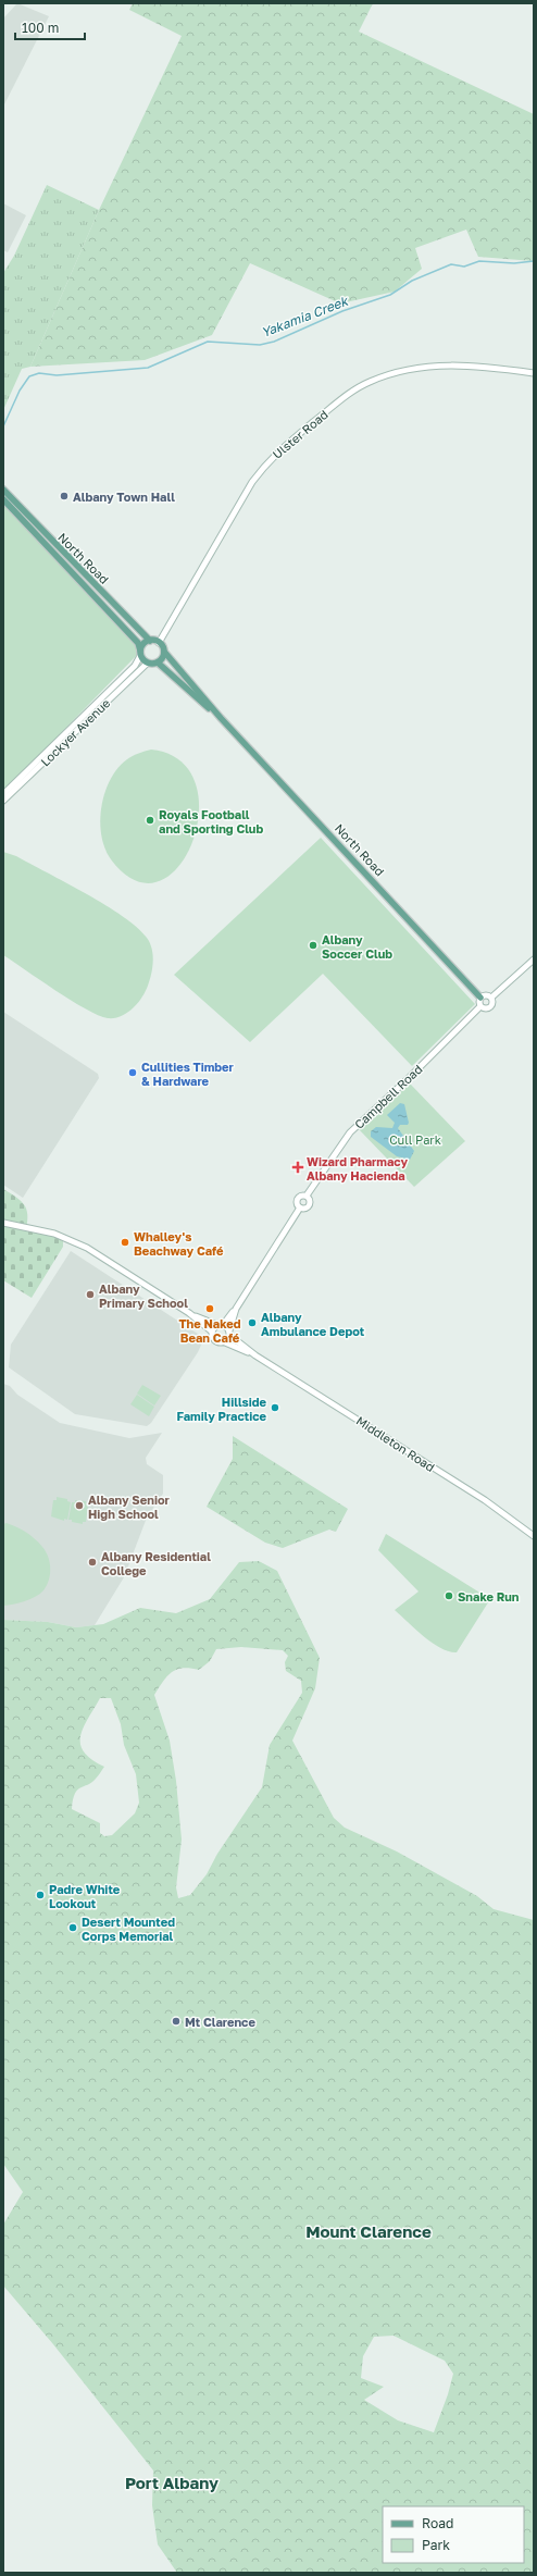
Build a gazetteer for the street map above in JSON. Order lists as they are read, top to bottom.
{
  "streets": {
    "main road": [
      "Ulster Road",
      "North Road",
      "Lockyer Avenue",
      "Campbell Road",
      "Middleton Road"
    ]
  },
  "crossings": [
    ["Ulster Road", "North Road"],
    ["Ulster Road", "Lockyer Avenue"],
    ["North Road", "Lockyer Avenue"],
    ["North Road", "Campbell Road"]
  ],
  "districts": ["Mount Clarence", "Port Albany"],
  "water": ["Yakamia Creek"],
  "parks": ["Cull Park"],
  "places": {
    "other": [
      "Albany Town Hall",
      "Royals Football and Sporting Club",
      "Albany Soccer Club",
      "Cullities Timber & Hardware",
      "Whalley's Beachway Café",
      "Albany Primary School",
      "The Naked Bean Café",
      "Albany Ambulance Depot",
      "Hillside Family Practice",
      "Albany Senior High School",
      "Albany Residential College",
      "Snake Run",
      "Padre White Lookout",
      "Desert Mounted Corps Memorial",
      "Mt Clarence"
    ],
    "health": ["Wizard Pharmacy Albany Hacienda"]
  },
  "legend": ["Road", "Park"],
  "scale_bar": "100 m"
}
